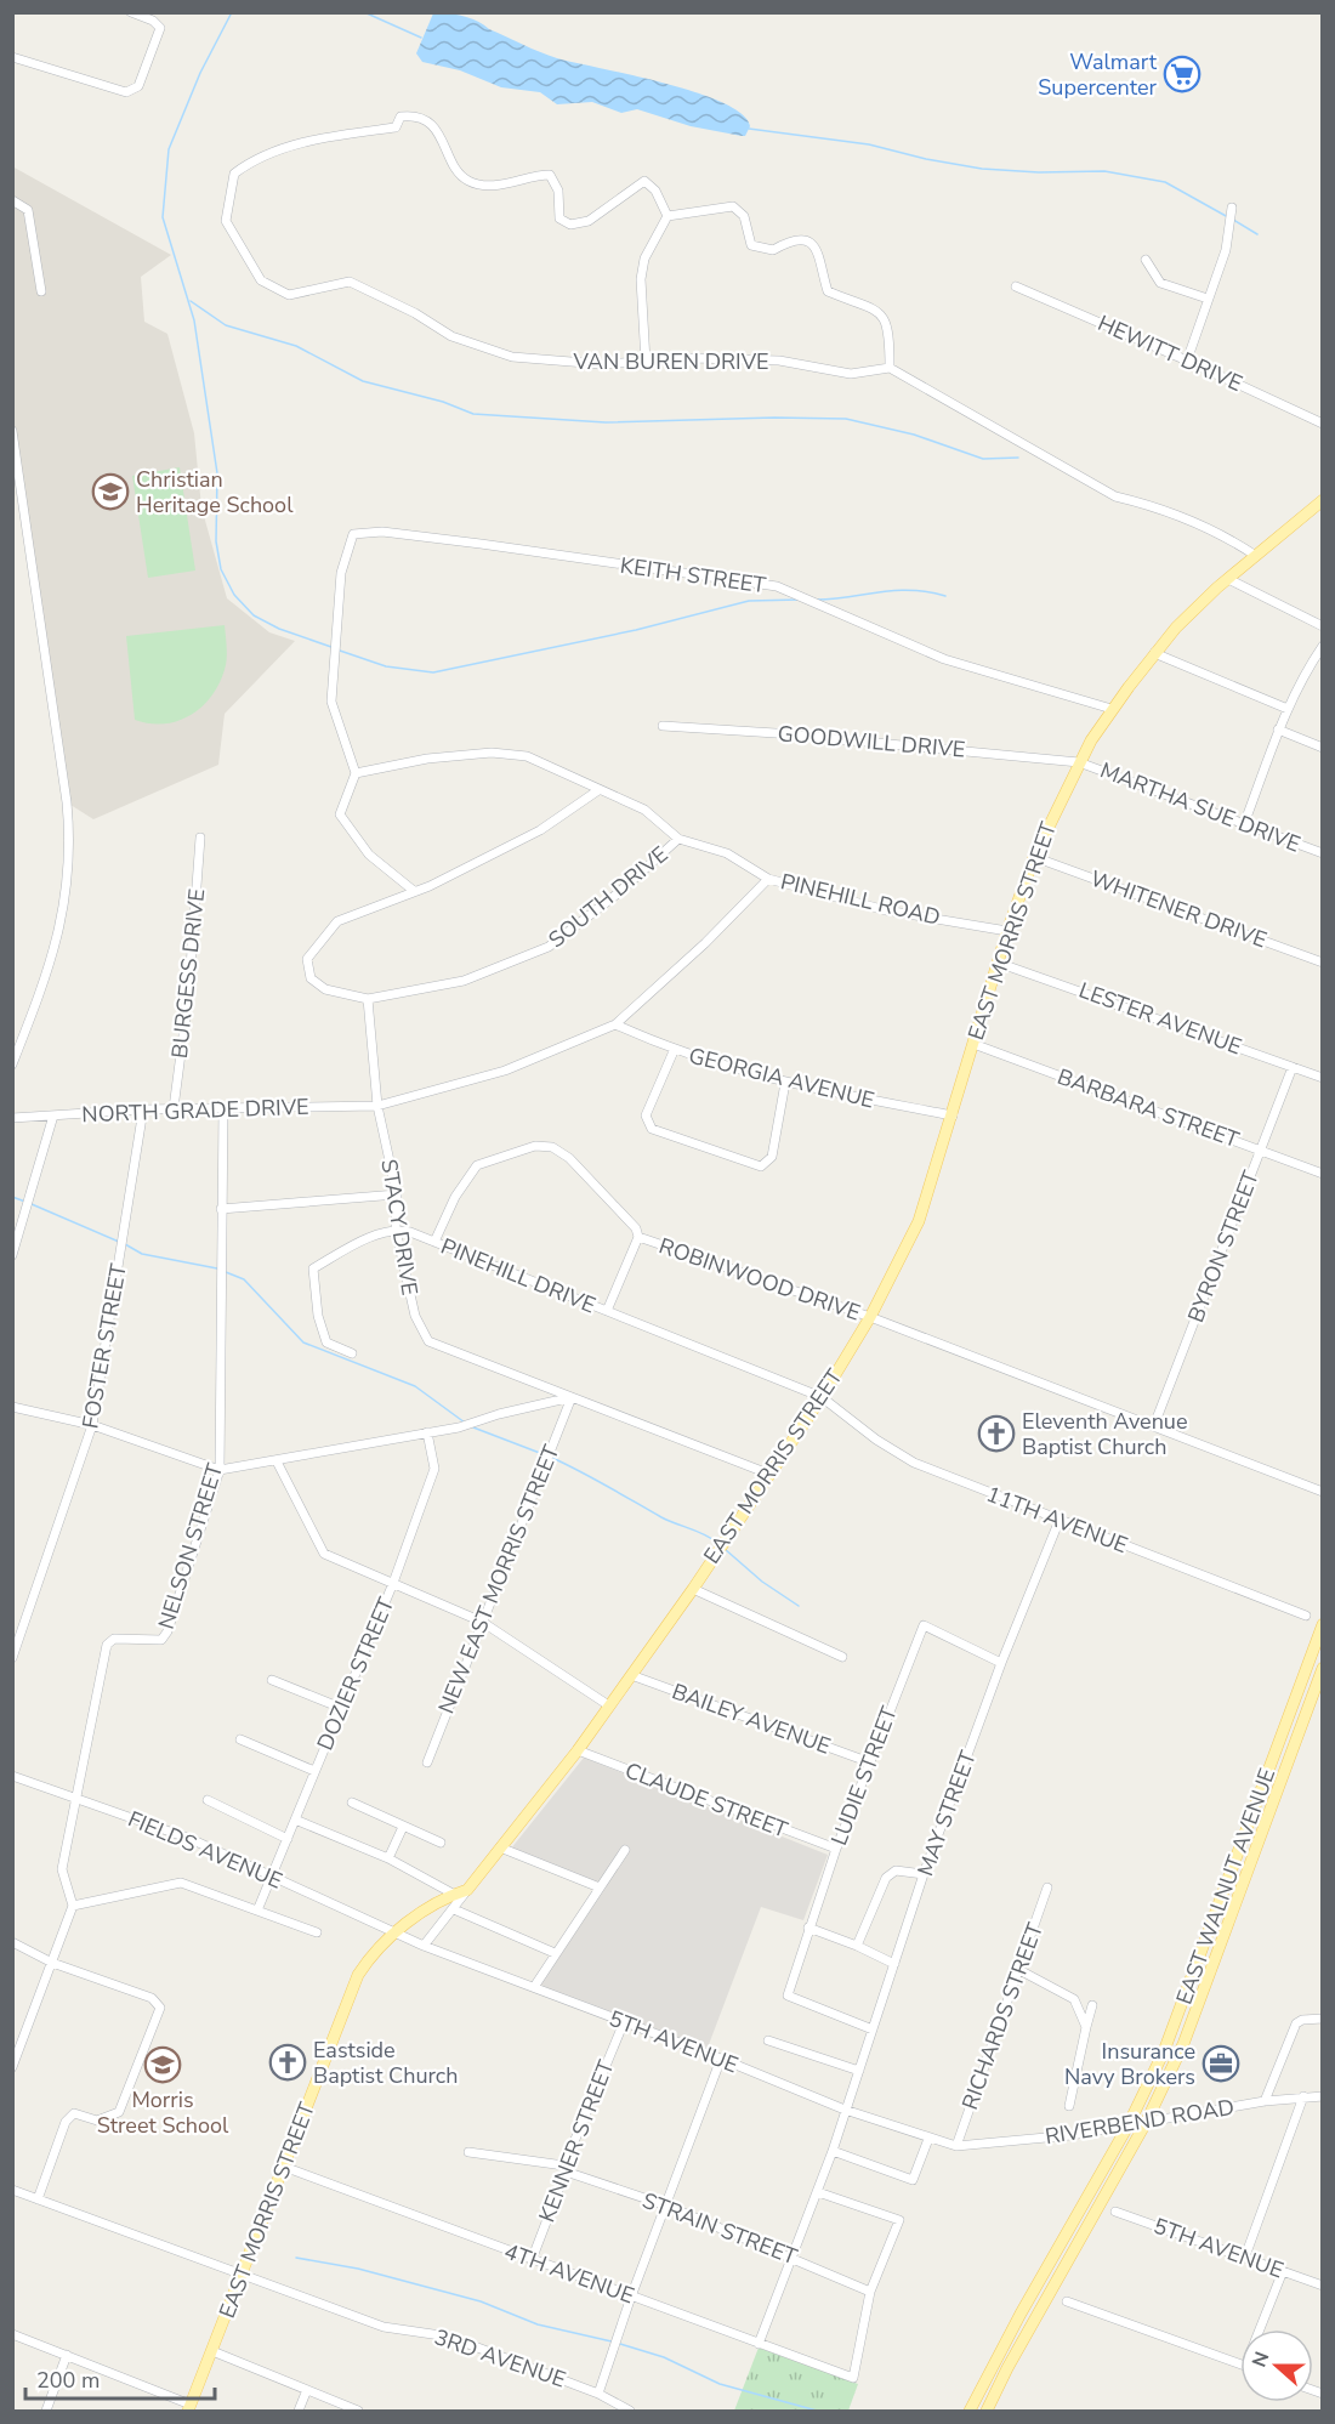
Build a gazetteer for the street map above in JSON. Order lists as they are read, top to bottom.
{
  "streets": {
    "main road": ["EAST MORRIS STREET", "EAST WALNUT AVENUE"],
    "street": [
      "HEWITT DRIVE",
      "VAN BUREN DRIVE",
      "KEITH STREET",
      "GOODWILL DRIVE",
      "MARTHA SUE DRIVE",
      "SOUTH DRIVE",
      "PINEHILL ROAD",
      "WHITENER DRIVE",
      "BURGESS DRIVE",
      "LESTER AVENUE",
      "GEORGIA AVENUE",
      "BARBARA STREET",
      "NORTH GRADE DRIVE",
      "STACY DRIVE",
      "BYRON STREET",
      "PINEHILL DRIVE",
      "ROBINWOOD DRIVE",
      "FOSTER STREET",
      "11TH AVENUE",
      "NELSON STREET",
      "NEW EAST MORRIS STREET",
      "DOZIER STREET",
      "BAILEY AVENUE",
      "LUDIE STREET",
      "CLAUDE STREET",
      "MAY STREET",
      "FIELDS AVENUE",
      "RICHARDS STREET",
      "5TH AVENUE",
      "RIVERBEND ROAD",
      "KENNER STREET",
      "STRAIN STREET",
      "4TH AVENUE",
      "3RD AVENUE"
    ]
  },
  "crossings": [
    ["KEITH STREET", "PINEHILL ROAD"],
    ["KEITH STREET", "EAST MORRIS STREET"],
    ["GOODWILL DRIVE", "MARTHA SUE DRIVE"],
    ["GOODWILL DRIVE", "EAST MORRIS STREET"],
    ["MARTHA SUE DRIVE", "EAST MORRIS STREET"],
    ["SOUTH DRIVE", "PINEHILL ROAD"],
    ["SOUTH DRIVE", "STACY DRIVE"],
    ["PINEHILL ROAD", "EAST MORRIS STREET"],
    ["PINEHILL ROAD", "NORTH GRADE DRIVE"],
    ["WHITENER DRIVE", "EAST MORRIS STREET"],
    ["EAST MORRIS STREET", "LESTER AVENUE"],
    ["EAST MORRIS STREET", "GEORGIA AVENUE"],
    ["EAST MORRIS STREET", "BARBARA STREET"],
    ["EAST MORRIS STREET", "STACY DRIVE"],
    ["EAST MORRIS STREET", "PINEHILL DRIVE"],
    ["EAST MORRIS STREET", "ROBINWOOD DRIVE"],
    ["EAST MORRIS STREET", "11TH AVENUE"],
    ["EAST MORRIS STREET", "BAILEY AVENUE"],
    ["EAST MORRIS STREET", "CLAUDE STREET"],
    ["EAST MORRIS STREET", "FIELDS AVENUE"],
    ["EAST MORRIS STREET", "5TH AVENUE"],
    ["EAST MORRIS STREET", "4TH AVENUE"],
    ["EAST MORRIS STREET", "3RD AVENUE"],
    ["BURGESS DRIVE", "NORTH GRADE DRIVE"],
    ["LESTER AVENUE", "BYRON STREET"],
    ["GEORGIA AVENUE", "NORTH GRADE DRIVE"],
    ["BARBARA STREET", "BYRON STREET"],
    ["NORTH GRADE DRIVE", "STACY DRIVE"],
    ["NORTH GRADE DRIVE", "FOSTER STREET"],
    ["NORTH GRADE DRIVE", "NELSON STREET"],
    ["STACY DRIVE", "PINEHILL DRIVE"],
    ["STACY DRIVE", "NEW EAST MORRIS STREET"],
    ["BYRON STREET", "ROBINWOOD DRIVE"],
    ["PINEHILL DRIVE", "ROBINWOOD DRIVE"],
    ["PINEHILL DRIVE", "11TH AVENUE"],
    ["11TH AVENUE", "MAY STREET"],
    ["NELSON STREET", "FIELDS AVENUE"],
    ["DOZIER STREET", "FIELDS AVENUE"],
    ["BAILEY AVENUE", "LUDIE STREET"],
    ["LUDIE STREET", "CLAUDE STREET"],
    ["LUDIE STREET", "MAY STREET"],
    ["MAY STREET", "5TH AVENUE"],
    ["MAY STREET", "STRAIN STREET"],
    ["MAY STREET", "4TH AVENUE"],
    ["FIELDS AVENUE", "5TH AVENUE"],
    ["EAST WALNUT AVENUE", "RIVERBEND ROAD"],
    ["RICHARDS STREET", "5TH AVENUE"],
    ["RICHARDS STREET", "RIVERBEND ROAD"],
    ["5TH AVENUE", "RIVERBEND ROAD"],
    ["5TH AVENUE", "KENNER STREET"],
    ["KENNER STREET", "STRAIN STREET"],
    ["KENNER STREET", "4TH AVENUE"],
    ["STRAIN STREET", "4TH AVENUE"]
  ],
  "places": {
    "supermarket": ["Walmart Supercenter"],
    "school or university": ["Christian Heritage School", "Morris Street School"],
    "church": ["Eleventh Avenue Baptist Church", "Eastside Baptist Church"],
    "office": ["Insurance Navy Brokers"]
  },
  "scale_bar": "200 m",
  "north": "left"
}
